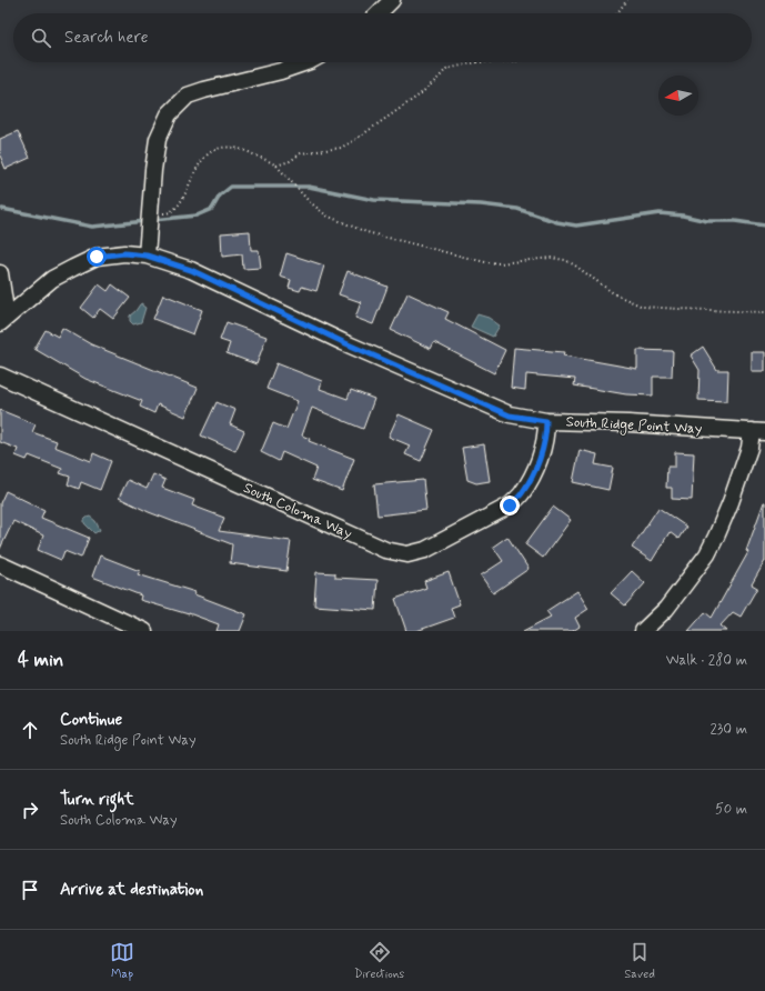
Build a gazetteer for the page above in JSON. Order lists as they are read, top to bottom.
{
  "streets": {
    "street": ["South Ridge Point Way", "South Coloma Way"]
  },
  "crossings": [
    ["South Ridge Point Way", "South Coloma Way"]
  ],
  "north": "left",
  "page": {
    "search": "Search here",
    "heading": ["4 min", "Walk · 280 m"],
    "list": [
      ["Continue", "South Ridge Point Way", "230 m"],
      ["Turn right", "South Coloma Way", "50 m"],
      "Arrive at destination"
    ],
    "nav": ["Map", "Directions", "Saved"]
  }
}
